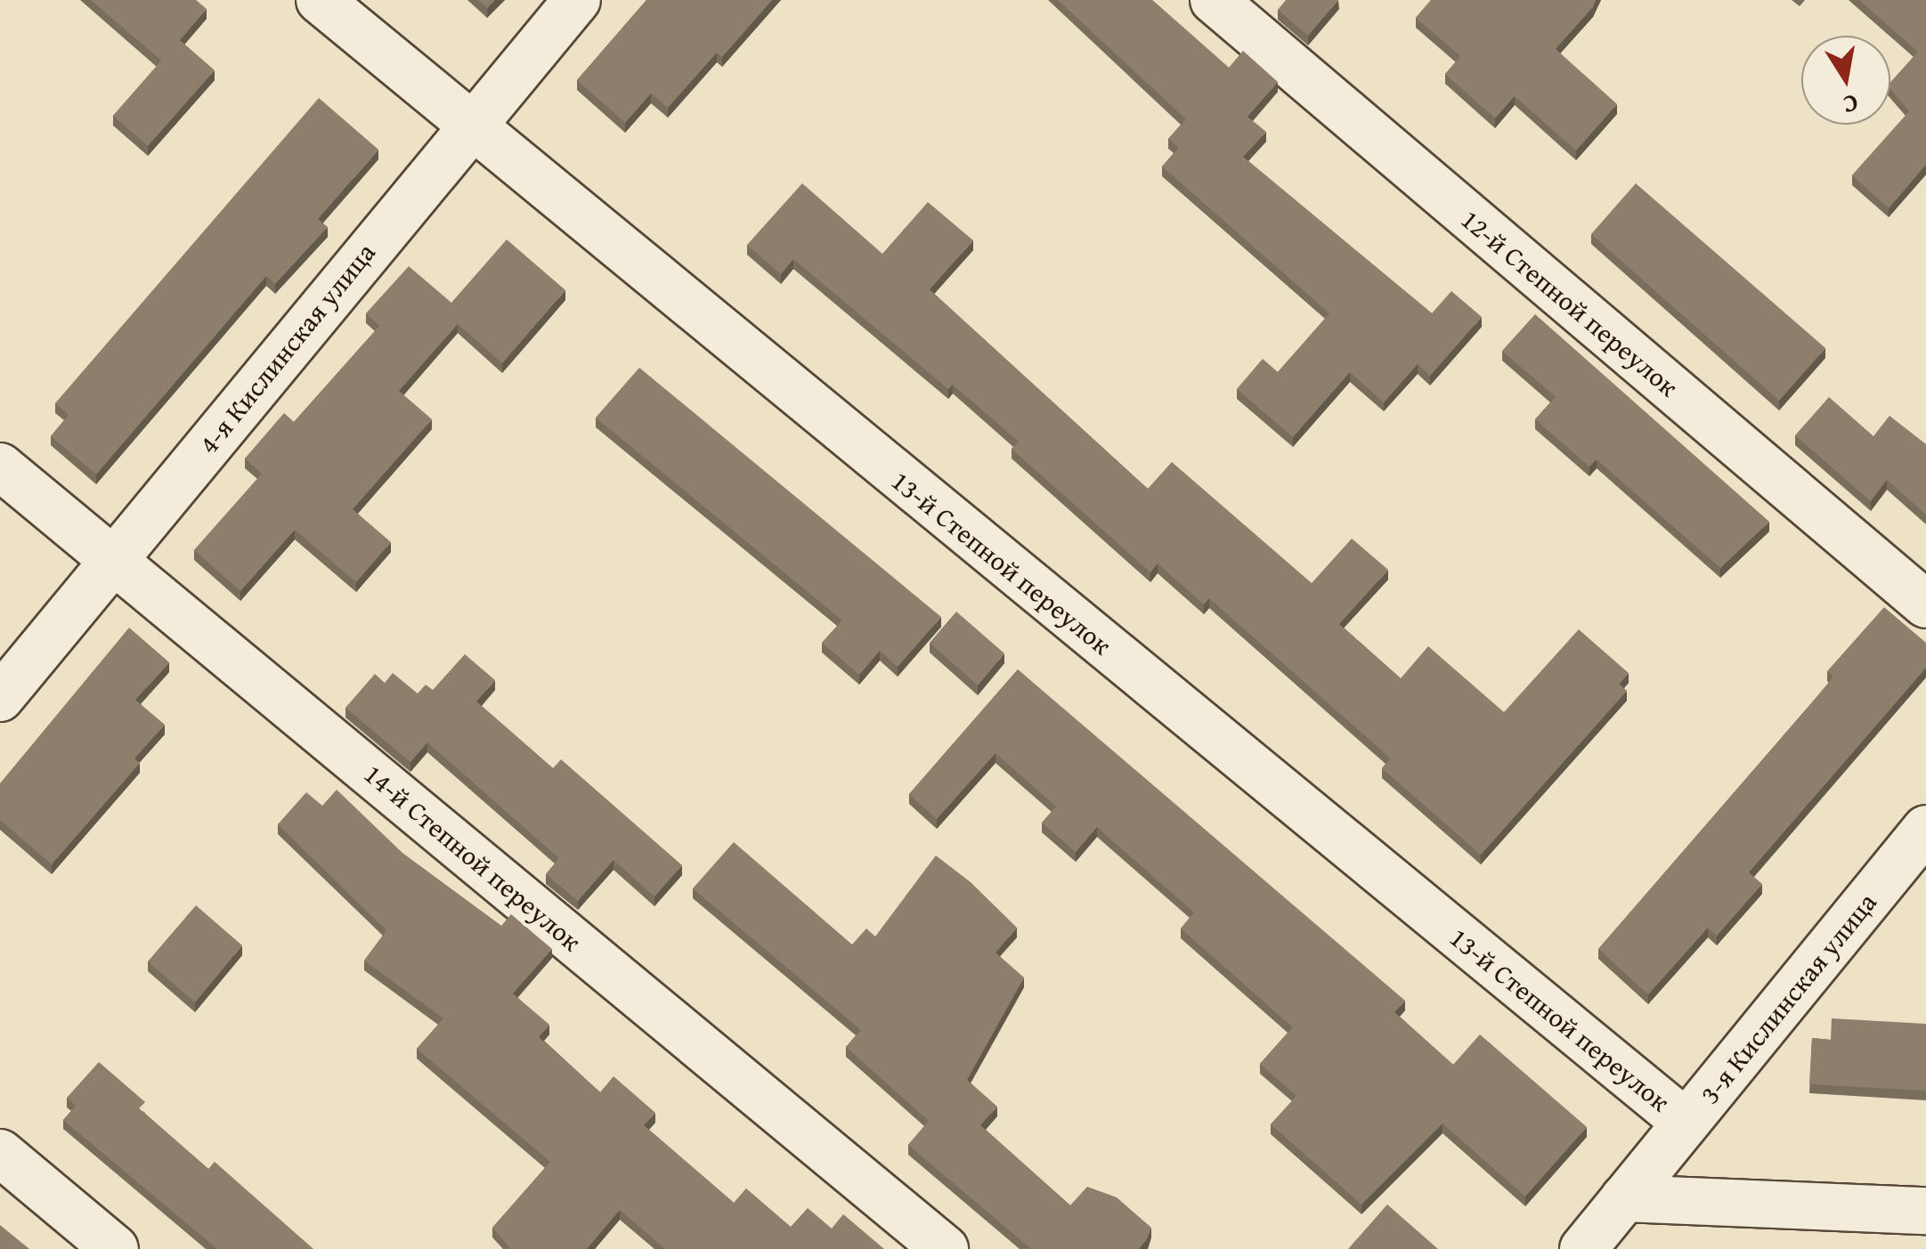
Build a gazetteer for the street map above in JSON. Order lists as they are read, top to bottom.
{
  "streets": {
    "street": [
      "12-й Степной переулок",
      "4-я Кислинская улица",
      "13-й Степной переулок",
      "14-й Степной переулок",
      "3-я Кислинская улица"
    ]
  },
  "crossings": [
    ["4-я Кислинская улица", "13-й Степной переулок"],
    ["4-я Кислинская улица", "14-й Степной переулок"],
    ["13-й Степной переулок", "3-я Кислинская улица"]
  ],
  "north": "bottom"
}
